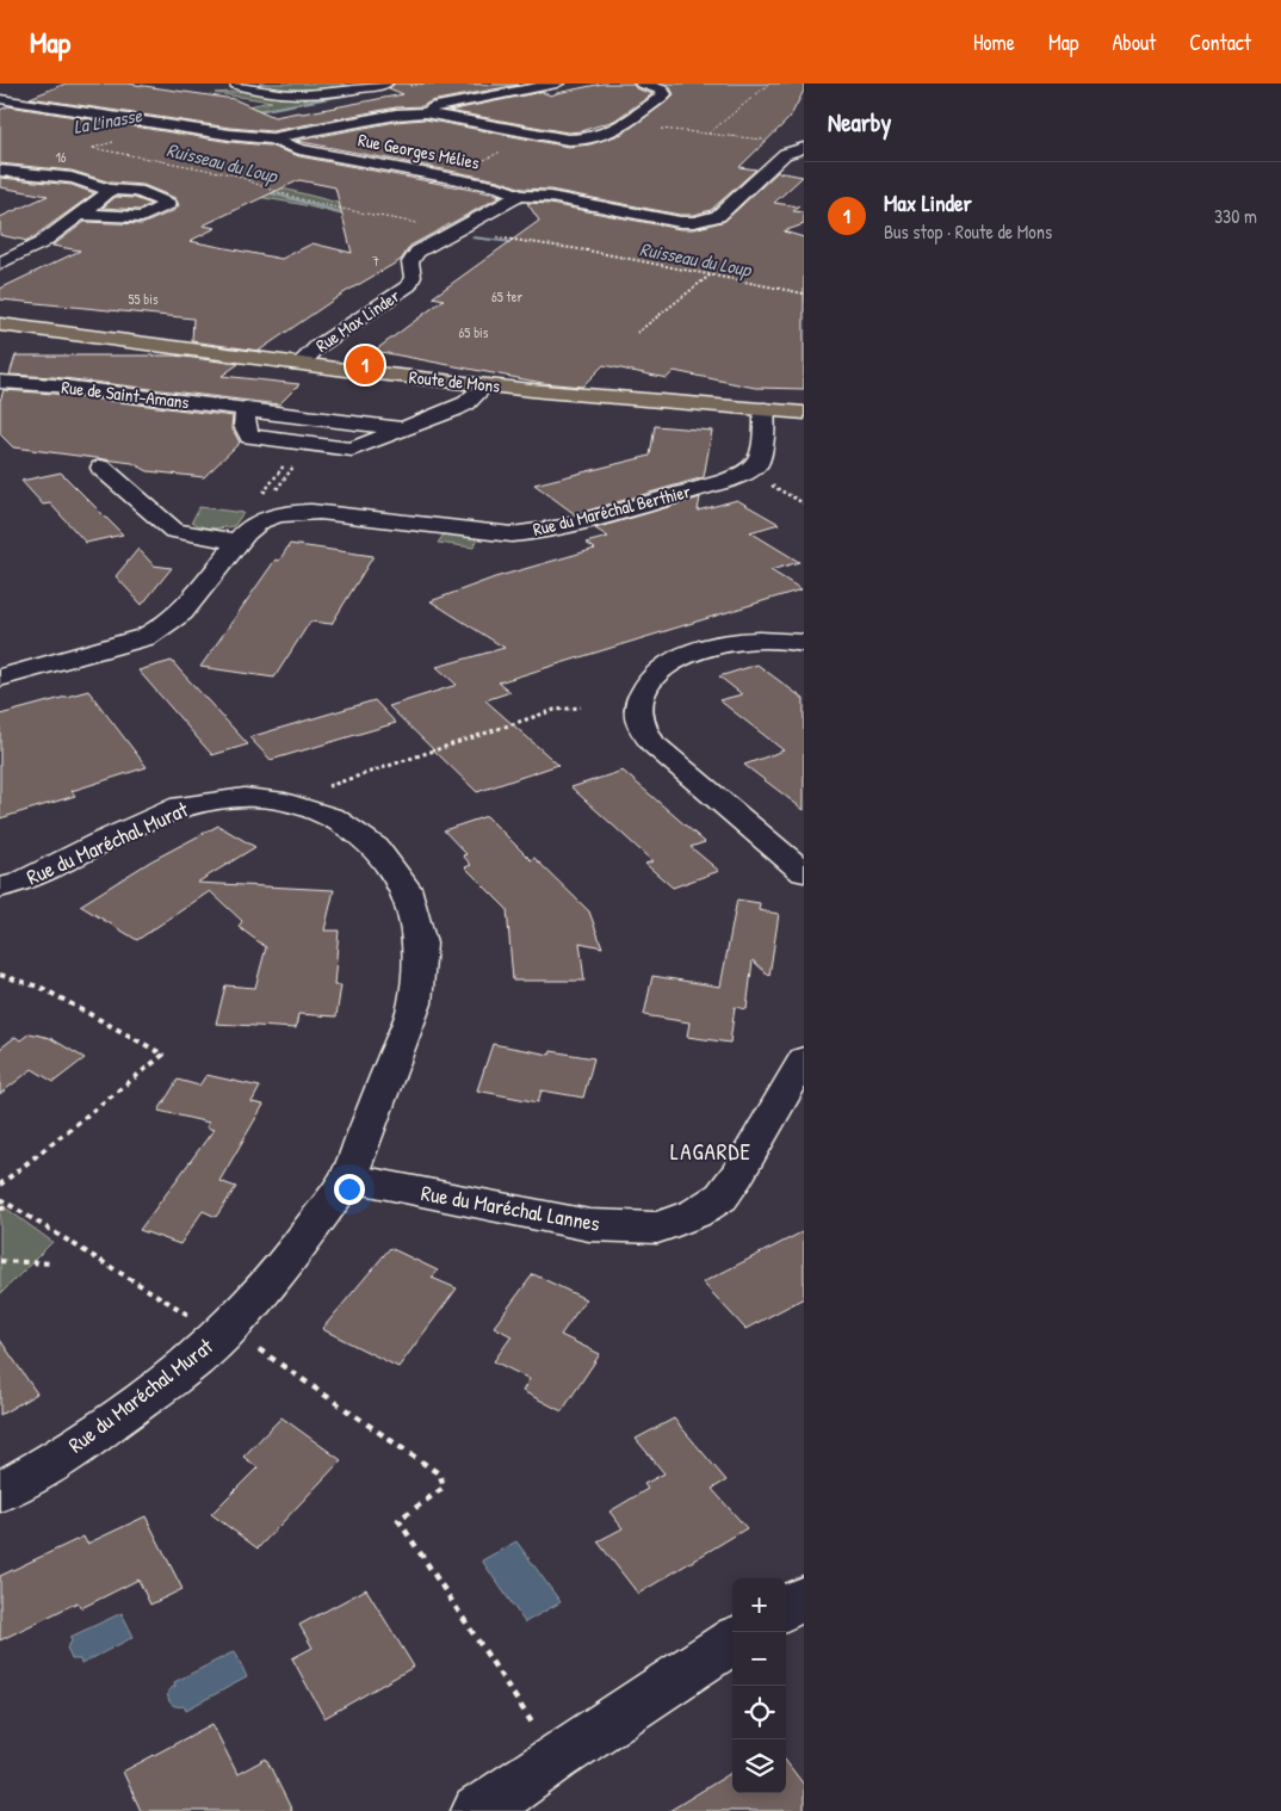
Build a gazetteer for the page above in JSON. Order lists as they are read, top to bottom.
{
  "streets": {
    "main road": ["Route de Mons"],
    "street": [
      "Rue Georges Mélies",
      "Rue Max Linder",
      "Rue de Saint-Amans",
      "Rue du Maréchal Berthier",
      "Rue du Maréchal Murat",
      "Rue du Maréchal Lannes"
    ]
  },
  "crossings": [
    ["Rue Georges Mélies", "Rue Max Linder"],
    ["Rue Max Linder", "Route de Mons"],
    ["Route de Mons", "Rue de Saint-Amans"],
    ["Route de Mons", "Rue du Maréchal Berthier"],
    ["Rue du Maréchal Murat", "Rue du Maréchal Lannes"]
  ],
  "districts": ["LAGARDE"],
  "water": ["La Linasse", "Ruisseau du Loup"],
  "house_numbers": [
    "16",
    "7",
    "65 ter",
    "55 bis",
    "65 bis"
  ],
  "page": {
    "header": "Map",
    "nav": [
      "Home",
      "Map",
      "About",
      "Contact"
    ],
    "heading": "Nearby",
    "list": [
      {
        "mark": "1",
        "name": "Max Linder",
        "note": "Bus stop · Route de Mons",
        "value": "330 m"
      }
    ],
    "pins": "1",
    "map_buttons": ["+", "−"]
  }
}
